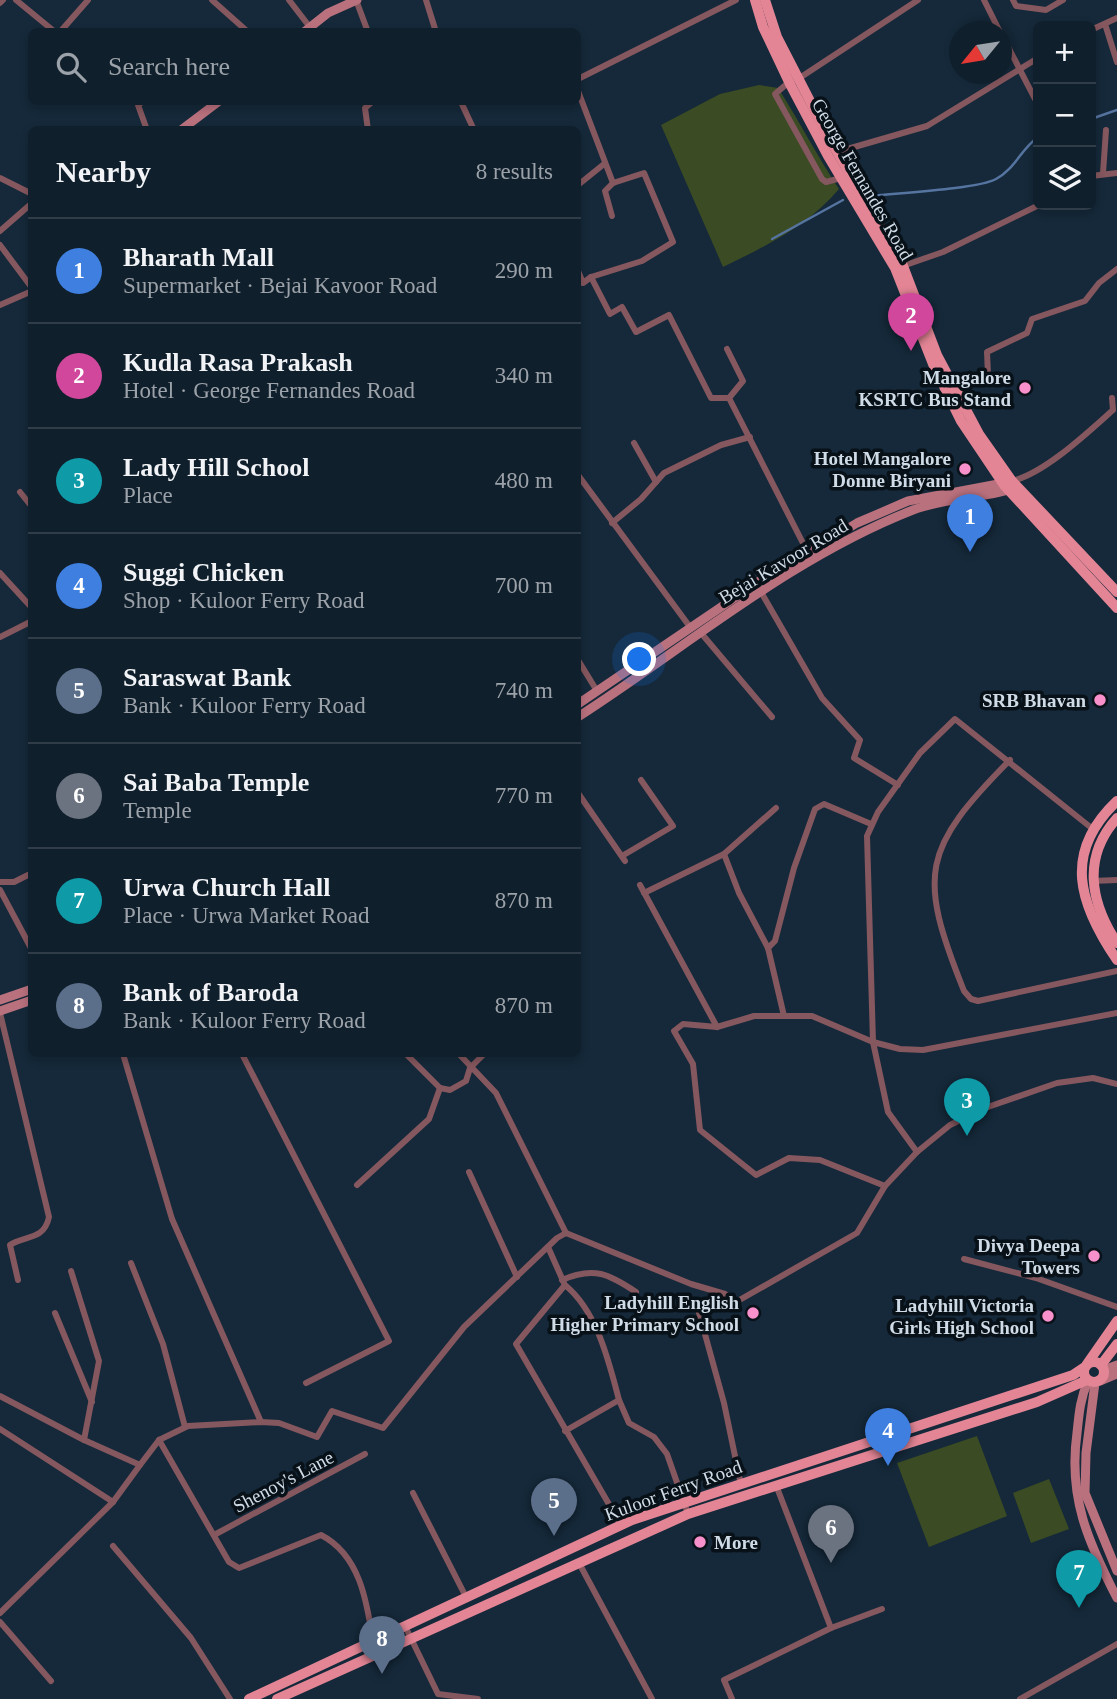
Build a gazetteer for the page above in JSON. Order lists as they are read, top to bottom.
{
  "streets": {
    "main road": ["George Fernandes Road", "Bejai Kavoor Road", "Kuloor Ferry Road"],
    "street": ["Shenoy's Lane"]
  },
  "crossings": [
    ["George Fernandes Road", "Bejai Kavoor Road"]
  ],
  "places": [
    "Mangalore KSRTC Bus Stand",
    "Hotel Mangalore Donne Biryani",
    "SRB Bhavan",
    "Divya Deepa Towers",
    "Ladyhill English Higher Primary School",
    "Ladyhill Victoria Girls High School",
    "More"
  ],
  "north": "bottom left",
  "page": {
    "map_buttons": ["+", "−"],
    "search": "Search here",
    "heading": ["Nearby", "8 results"],
    "list": [
      {
        "mark": "1",
        "name": "Bharath Mall",
        "note": "Supermarket · Bejai Kavoor Road",
        "value": "290 m"
      },
      {
        "mark": "2",
        "name": "Kudla Rasa Prakash",
        "note": "Hotel · George Fernandes Road",
        "value": "340 m"
      },
      {
        "mark": "3",
        "name": "Lady Hill School",
        "note": "Place",
        "value": "480 m"
      },
      {
        "mark": "4",
        "name": "Suggi Chicken",
        "note": "Shop · Kuloor Ferry Road",
        "value": "700 m"
      },
      {
        "mark": "5",
        "name": "Saraswat Bank",
        "note": "Bank · Kuloor Ferry Road",
        "value": "740 m"
      },
      {
        "mark": "6",
        "name": "Sai Baba Temple",
        "note": "Temple",
        "value": "770 m"
      },
      {
        "mark": "7",
        "name": "Urwa Church Hall",
        "note": "Place · Urwa Market Road",
        "value": "870 m"
      },
      {
        "mark": "8",
        "name": "Bank of Baroda",
        "note": "Bank · Kuloor Ferry Road",
        "value": "870 m"
      }
    ],
    "pins": [
      "2",
      "1",
      "3",
      "4",
      "5",
      "6",
      "7",
      "8"
    ]
  }
}
